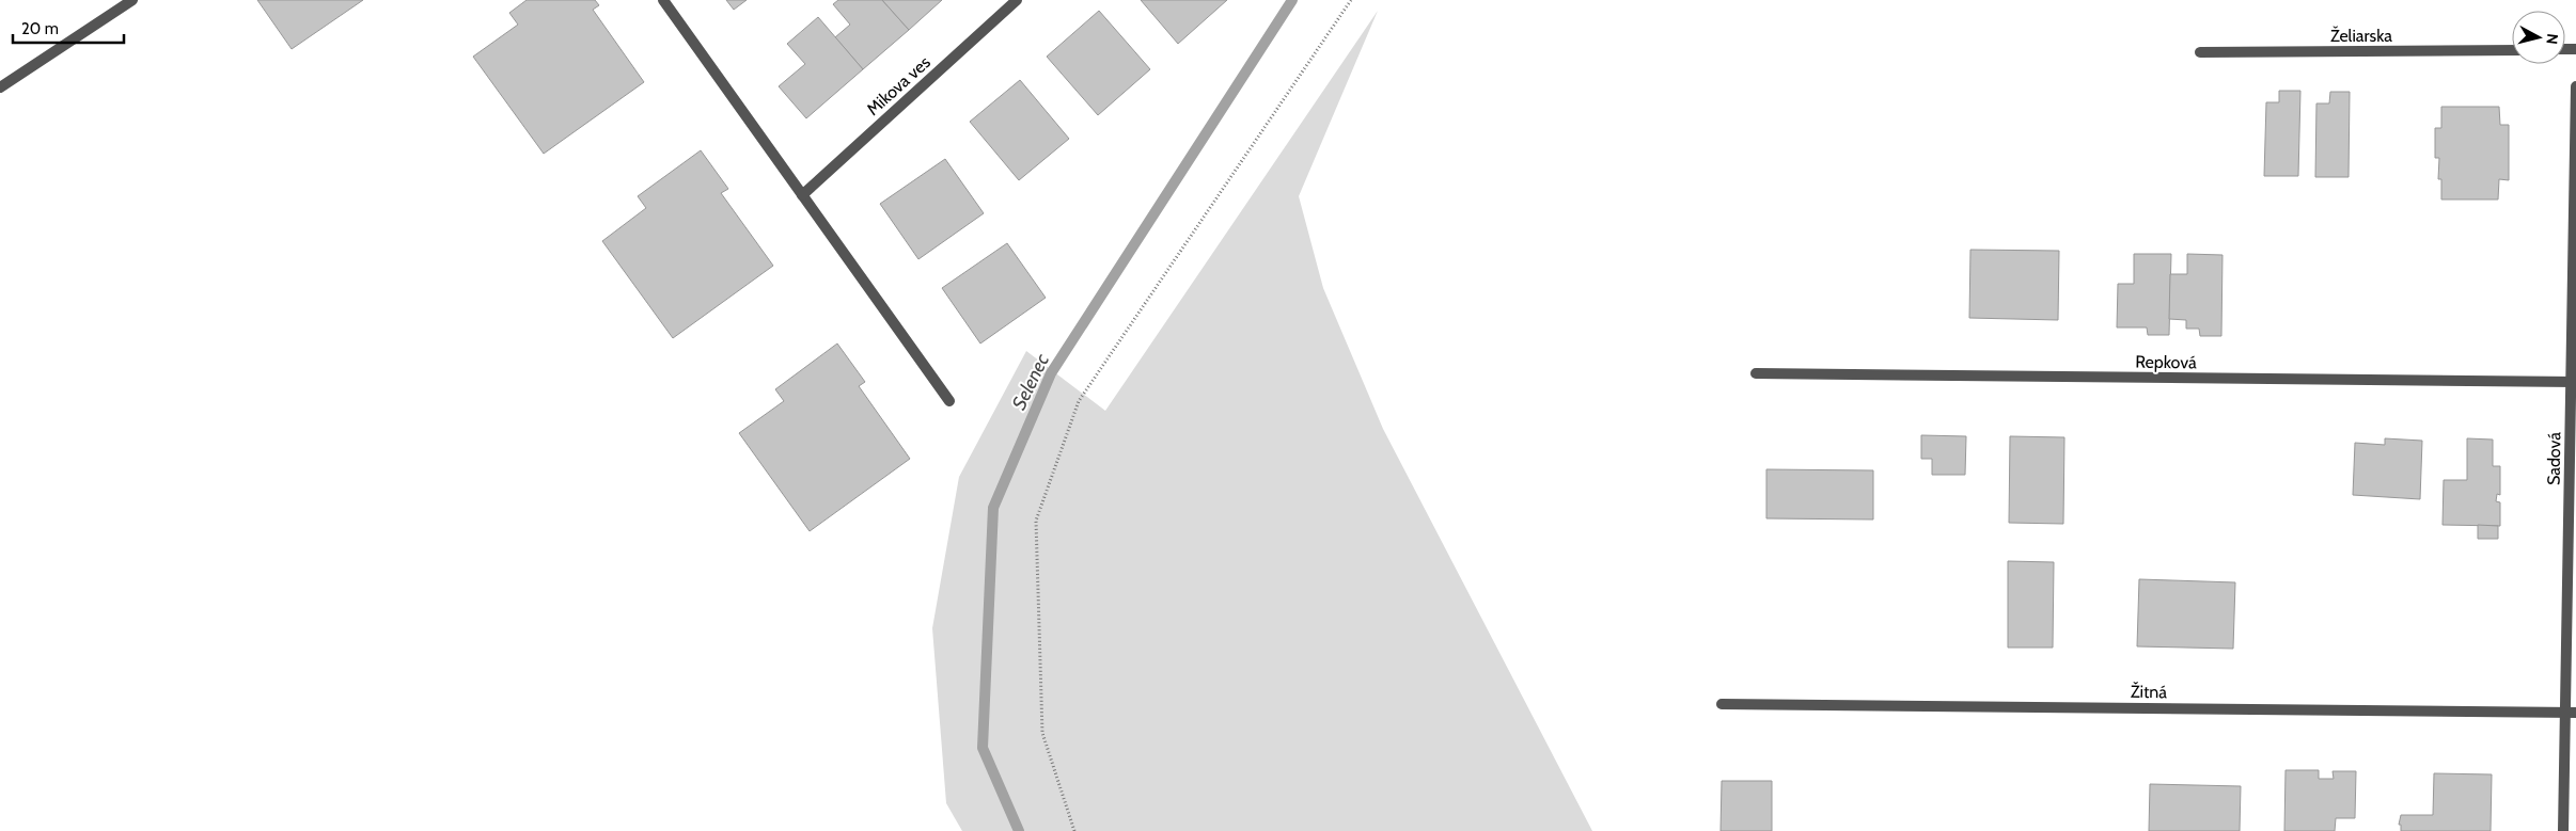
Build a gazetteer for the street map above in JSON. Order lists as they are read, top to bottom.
{
  "streets": {
    "street": [
      "Želiarska",
      "Mikova ves",
      "Repková",
      "Sadová",
      "Žitná"
    ]
  },
  "crossings": [
    ["Repková", "Sadová"],
    ["Sadová", "Žitná"]
  ],
  "water": ["Selenec"],
  "scale_bar": "20 m",
  "north": "right"
}
